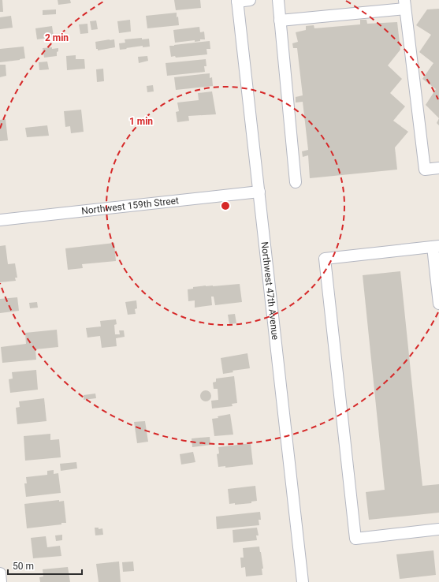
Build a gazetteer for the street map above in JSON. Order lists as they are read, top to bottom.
{
  "streets": {
    "street": ["Northwest 159th Street", "Northwest 47th Avenue"]
  },
  "crossings": [
    ["Northwest 159th Street", "Northwest 47th Avenue"]
  ],
  "scale_bar": "50 m",
  "rings": ["2 min", "1 min"]
}
